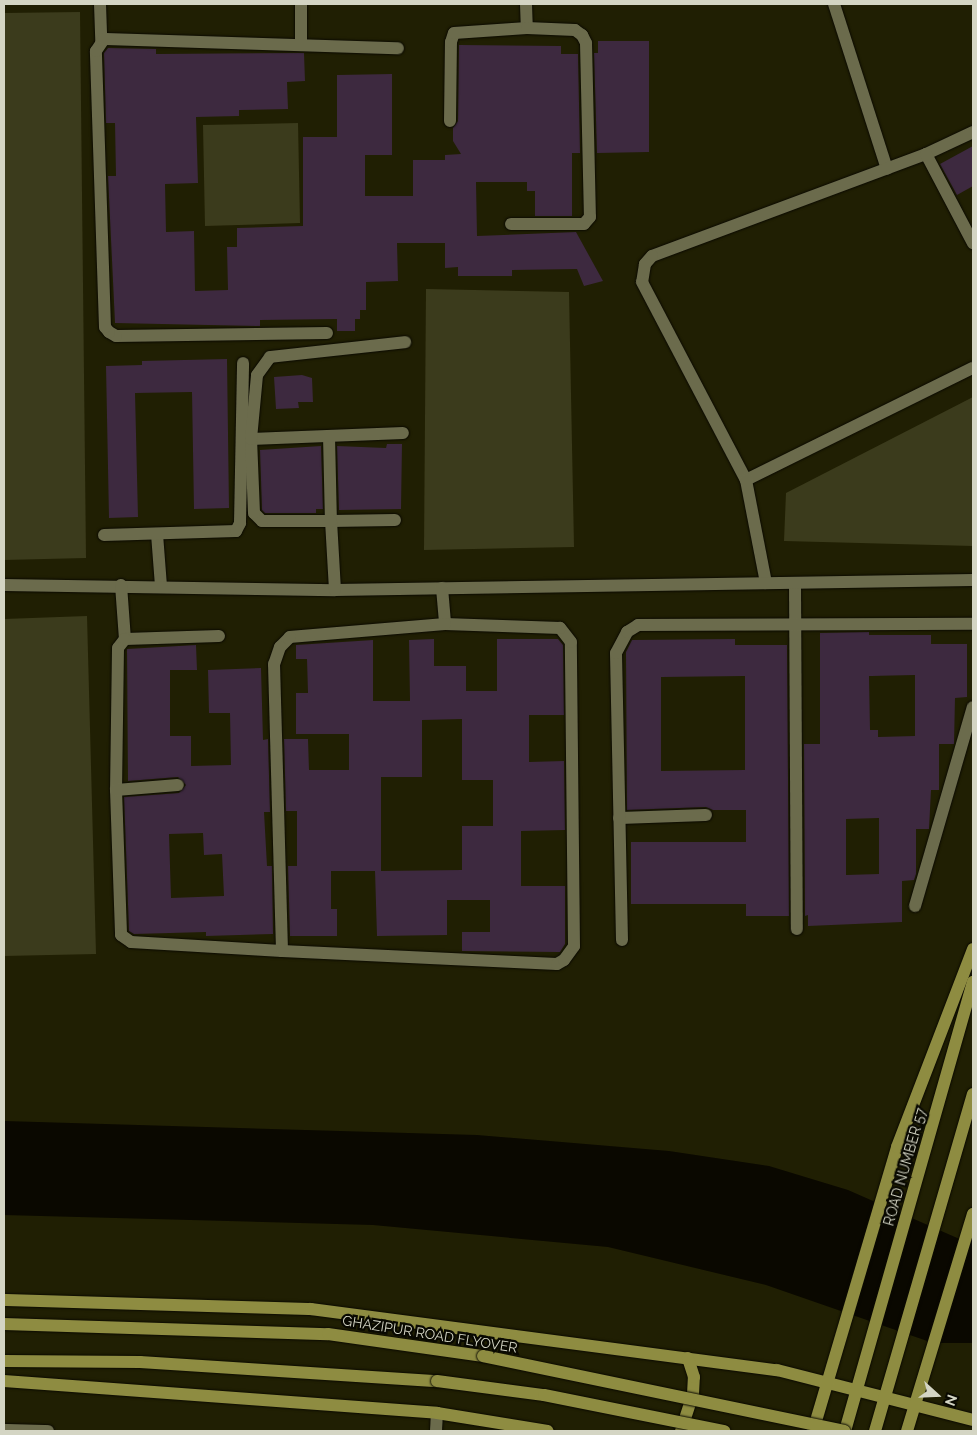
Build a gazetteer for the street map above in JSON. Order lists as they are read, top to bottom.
{
  "streets": {
    "main road": ["ROAD NUMBER 57", "GHAZIPUR ROAD FLYOVER"]
  },
  "crossings": [
    ["ROAD NUMBER 57", "GHAZIPUR ROAD FLYOVER"]
  ],
  "north": "right"
}
